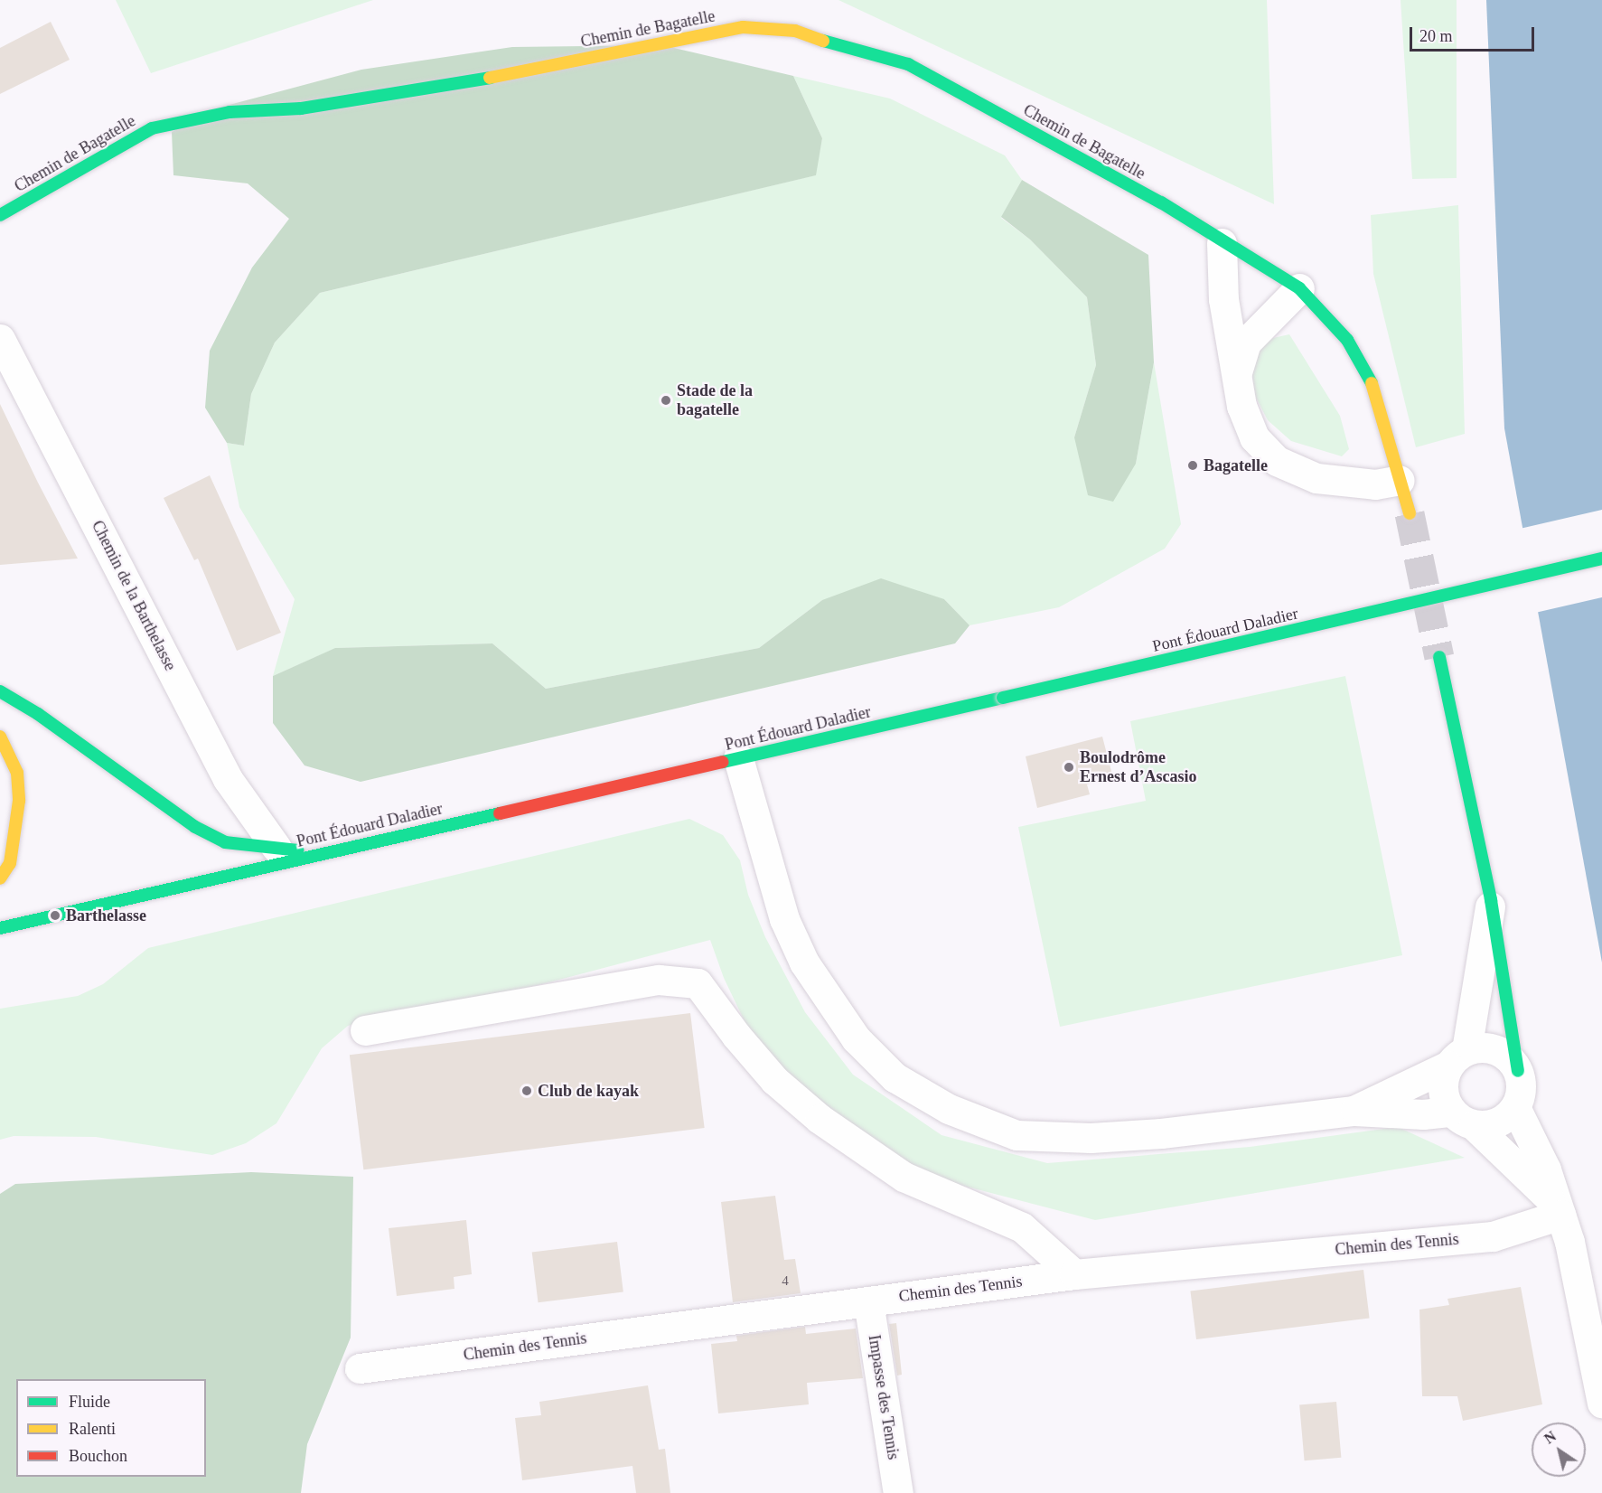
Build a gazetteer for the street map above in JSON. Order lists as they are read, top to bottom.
{
  "streets": {
    "main road": ["Chemin de Bagatelle", "Pont Édouard Daladier"],
    "street": ["Chemin de la Barthelasse", "Chemin des Tennis", "Impasse des Tennis"]
  },
  "crossings": [
    ["Chemin des Tennis", "Impasse des Tennis"]
  ],
  "places": [
    "Stade de la bagatelle",
    "Bagatelle",
    "Boulodrôme Ernest d’Ascasio",
    "Barthelasse",
    "Club de kayak"
  ],
  "house_numbers": ["4"],
  "legend": ["Fluide", "Ralenti", "Bouchon"],
  "scale_bar": "20 m",
  "north": "top left"
}
